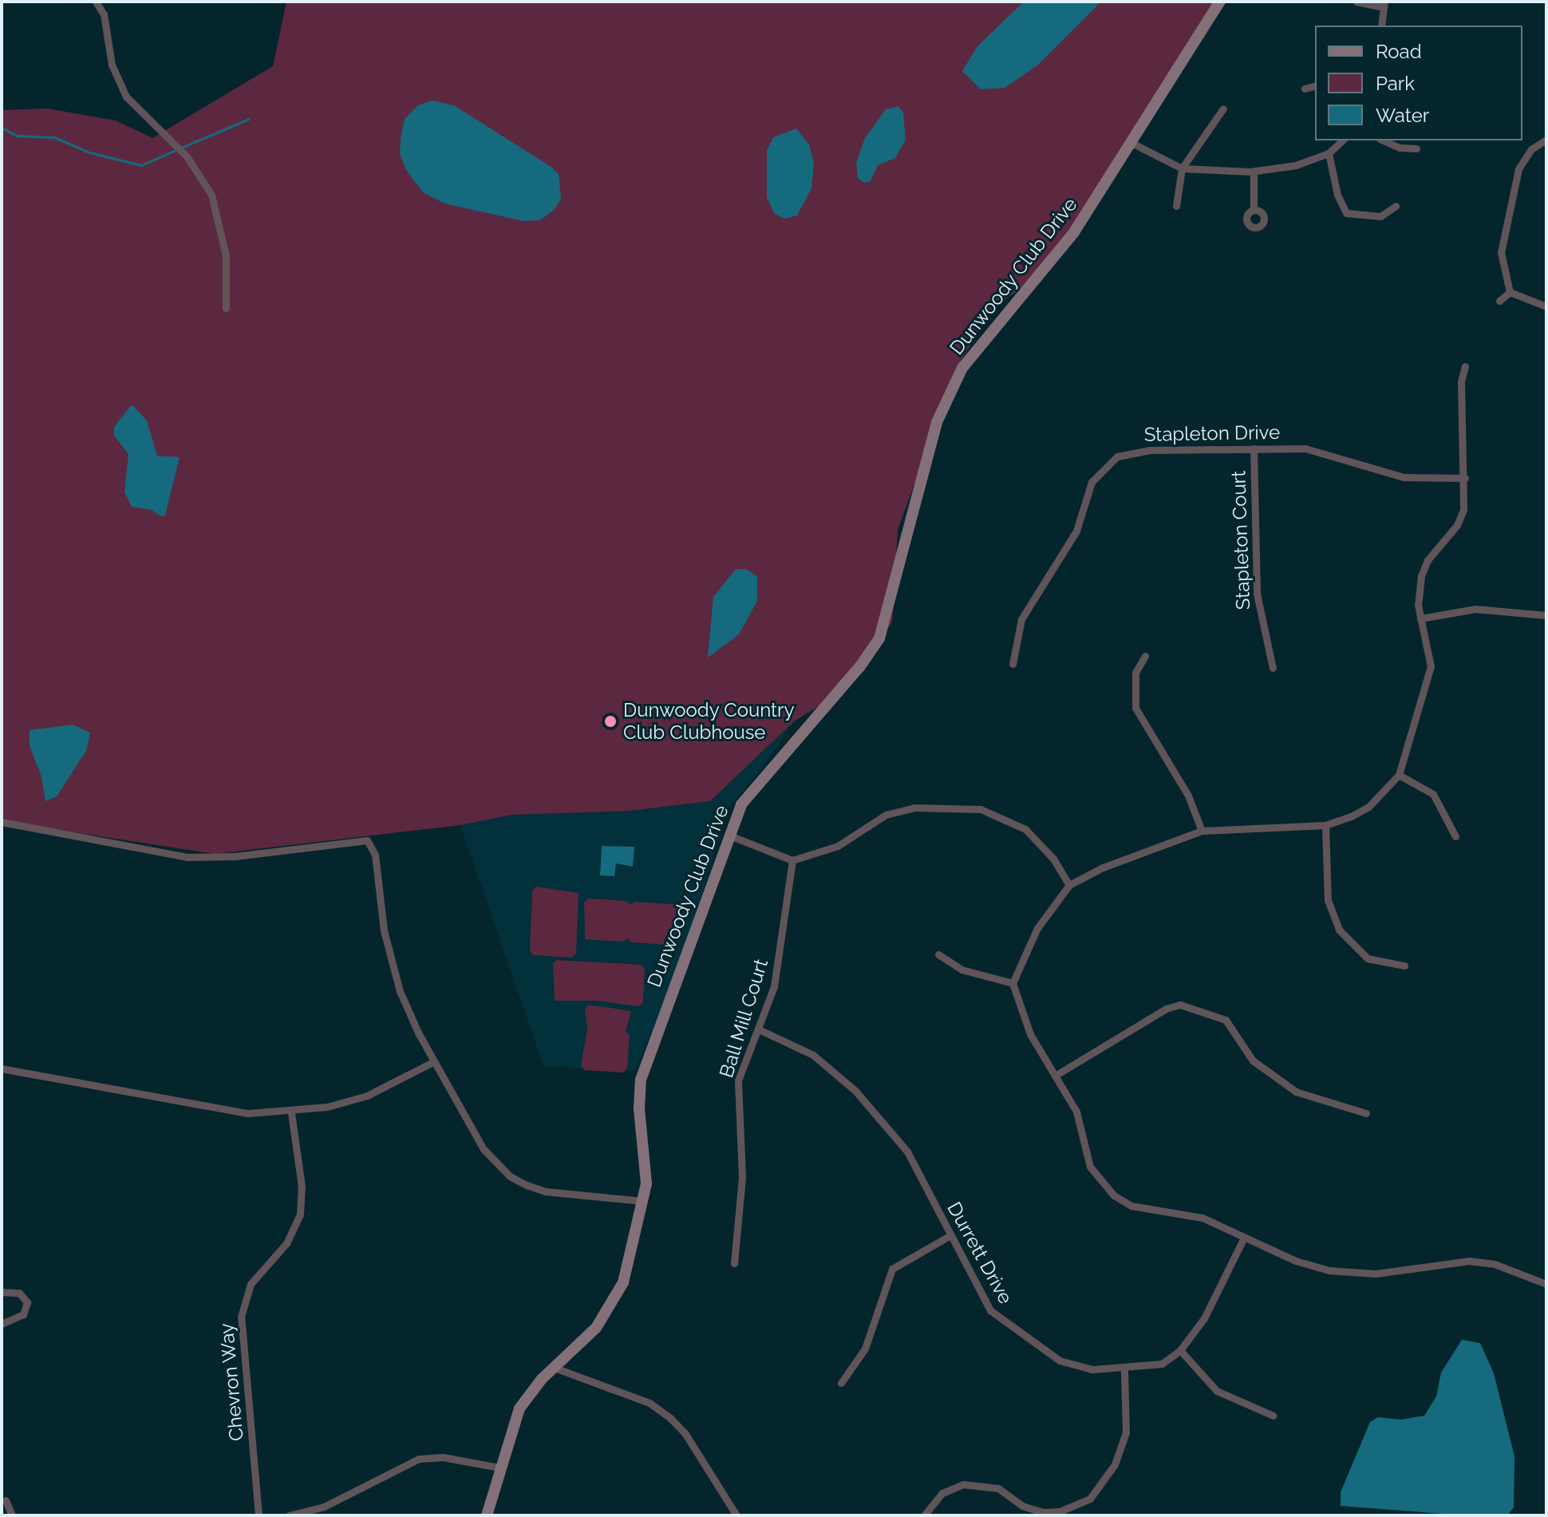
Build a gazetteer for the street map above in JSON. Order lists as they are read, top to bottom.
{
  "streets": {
    "street": [
      "Dunwoody Club Drive",
      "Stapleton Drive",
      "Stapleton Court",
      "Ball Mill Court",
      "Durrett Drive",
      "Chevron Way"
    ]
  },
  "crossings": [
    ["Stapleton Drive", "Stapleton Court"],
    ["Ball Mill Court", "Durrett Drive"]
  ],
  "places": ["Dunwoody Country Club Clubhouse"],
  "legend": ["Road", "Park", "Water"]
}
